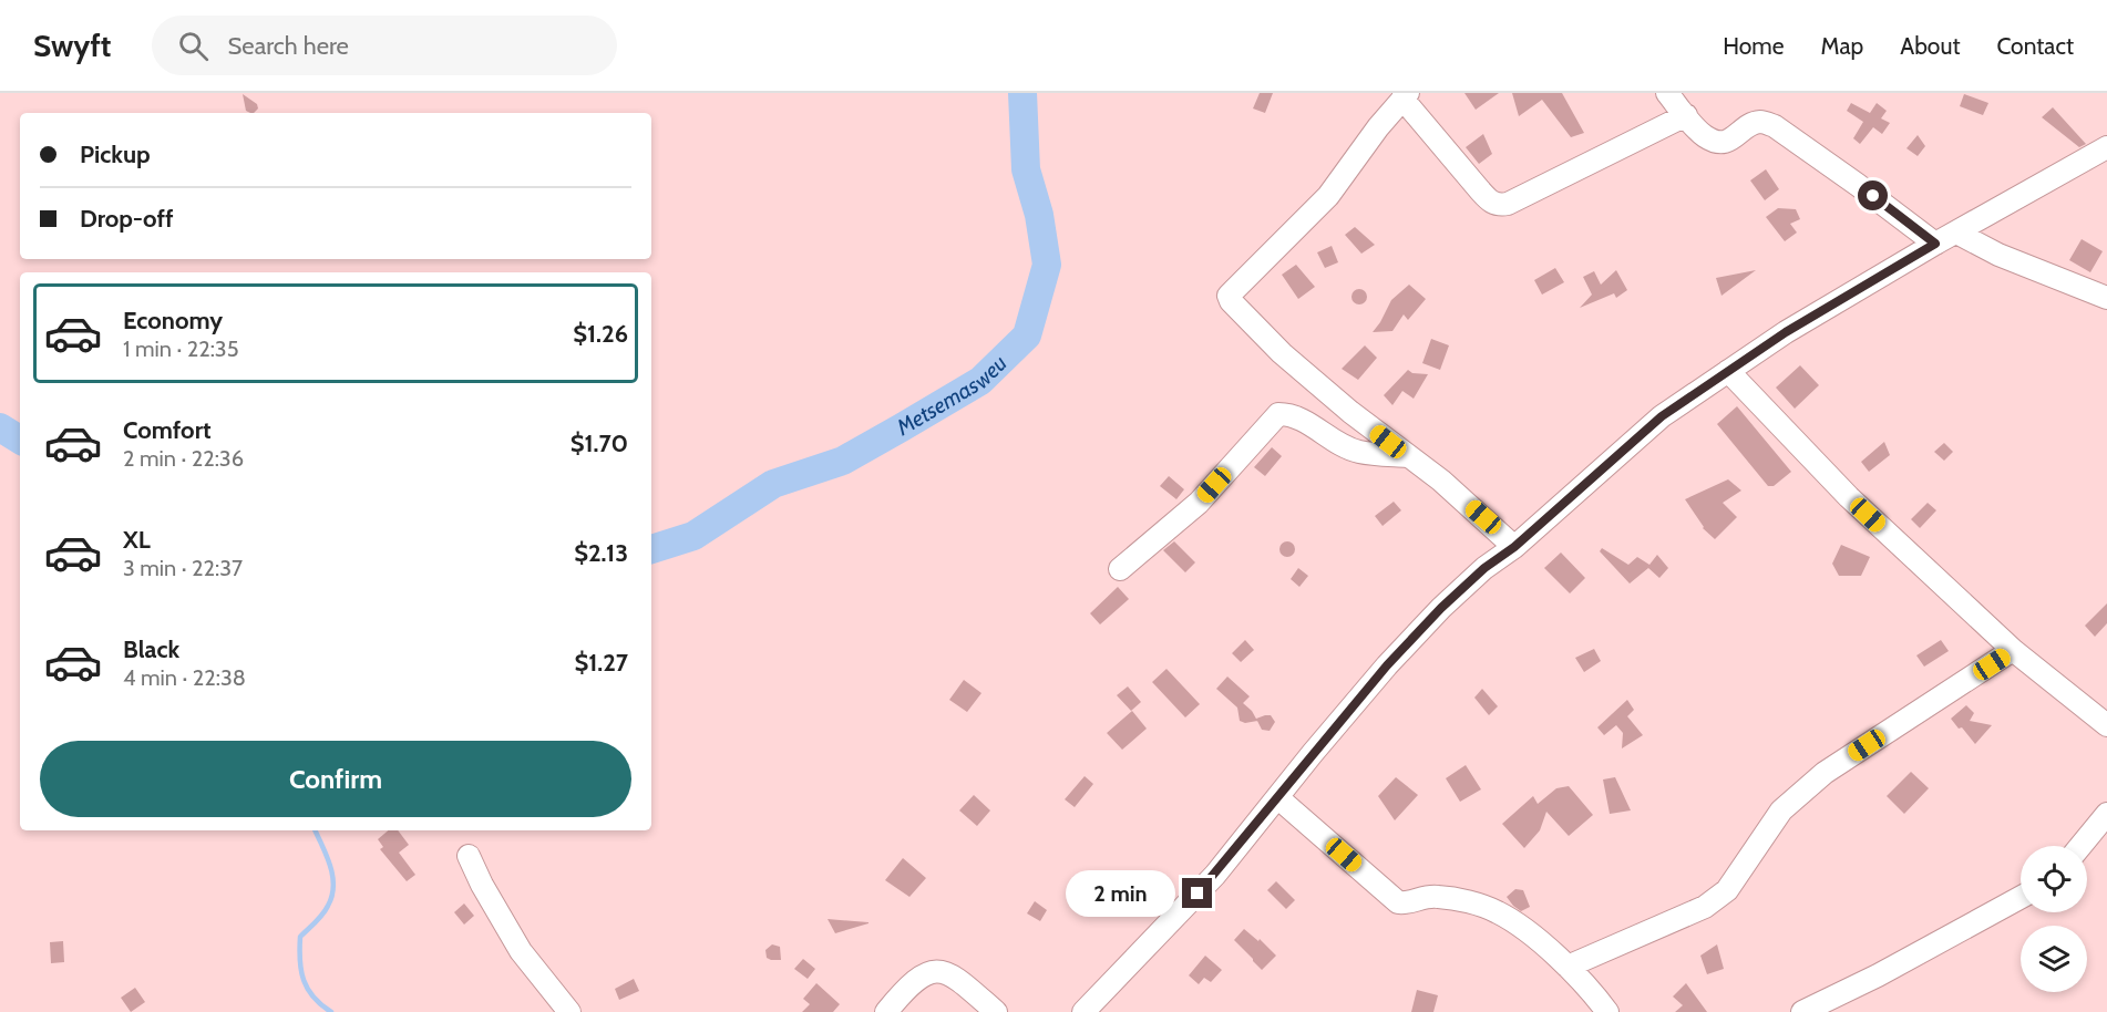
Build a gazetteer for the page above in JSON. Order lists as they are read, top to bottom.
{
  "water": ["Metsemasweu"],
  "page": {
    "header": "Swyft",
    "search": "Search here",
    "nav": [
      "Home",
      "Map",
      "About",
      "Contact"
    ],
    "banner": ["Pickup", "Drop-off"],
    "list": [
      {
        "name": "Economy",
        "note": "1 min · 22:35",
        "value": "$1.26"
      },
      {
        "name": "Comfort",
        "note": "2 min · 22:36",
        "value": "$1.70"
      },
      {
        "name": "XL",
        "note": "3 min · 22:37",
        "value": "$2.13"
      },
      {
        "name": "Black",
        "note": "4 min · 22:38",
        "value": "$1.27"
      }
    ],
    "buttons": "Confirm",
    "bubble": "2 min"
  }
}
